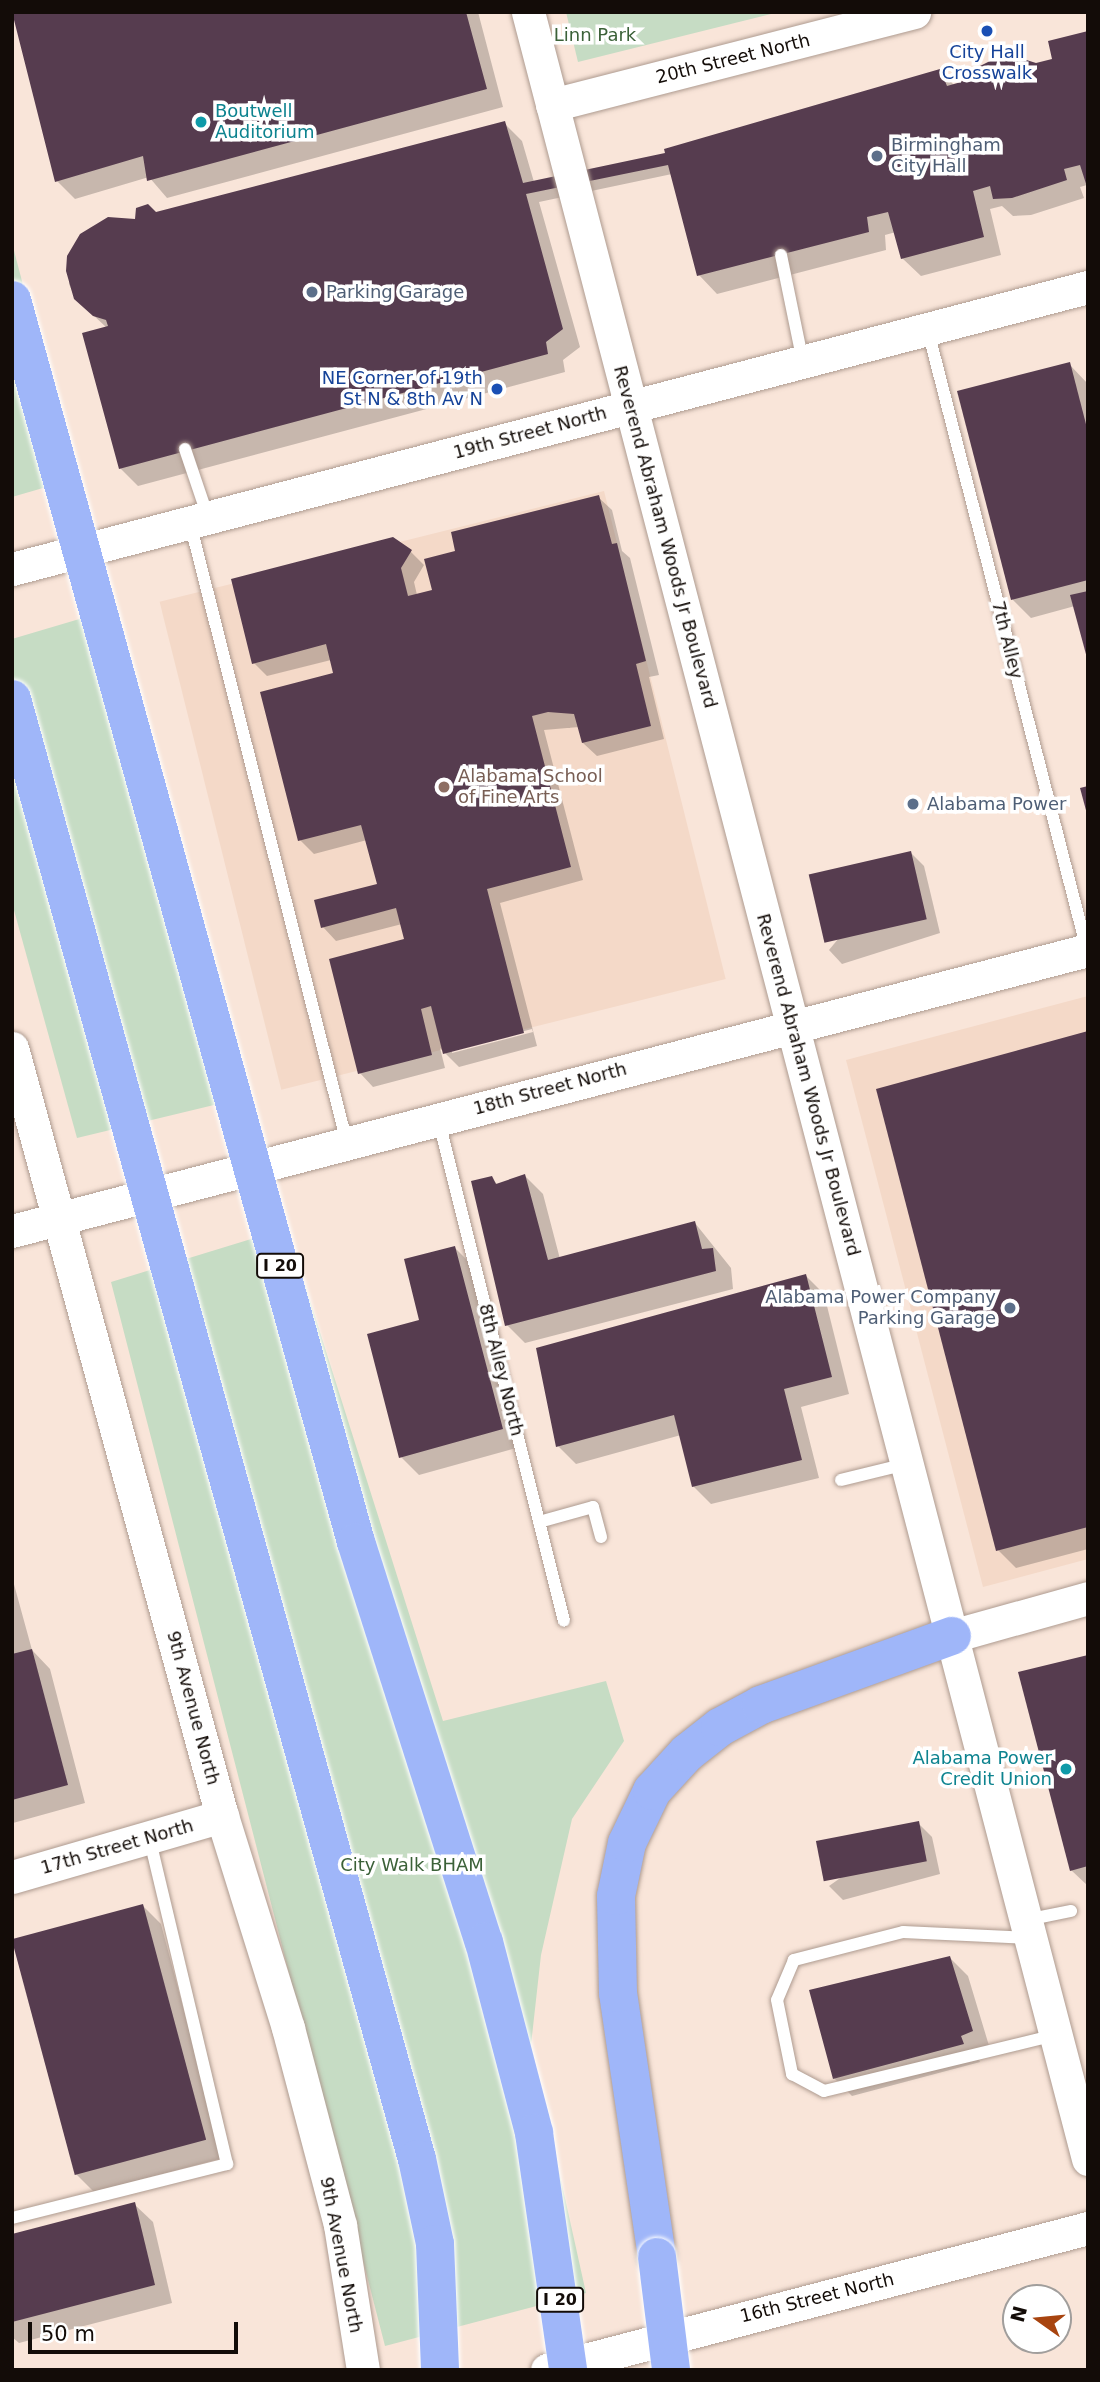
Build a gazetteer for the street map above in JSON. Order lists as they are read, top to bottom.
{
  "streets": {
    "highway": ["I 20"],
    "street": [
      "20th Street North",
      "19th Street North",
      "Reverend Abraham Woods Jr Boulevard",
      "18th Street North",
      "9th Avenue North",
      "17th Street North",
      "16th Street North"
    ],
    "lane": ["7th Alley", "8th Alley North"]
  },
  "crossings": [
    ["20th Street North", "Reverend Abraham Woods Jr Boulevard"],
    ["19th Street North", "Reverend Abraham Woods Jr Boulevard"],
    ["19th Street North", "7th Alley"],
    ["Reverend Abraham Woods Jr Boulevard", "18th Street North"],
    ["7th Alley", "18th Street North"],
    ["18th Street North", "8th Alley North"],
    ["18th Street North", "9th Avenue North"],
    ["9th Avenue North", "17th Street North"]
  ],
  "parks": ["Linn Park", "City Walk BHAM"],
  "places": [
    "City Hall Crosswalk",
    "Boutwell Auditorium",
    "Birmingham City Hall",
    "Parking Garage",
    "NE Corner of 19th St N & 8th Av N",
    "Alabama School of Fine Arts",
    "Alabama Power",
    "Alabama Power Company Parking Garage",
    "Alabama Power Credit Union"
  ],
  "scale_bar": "50 m",
  "north": "left"
}
